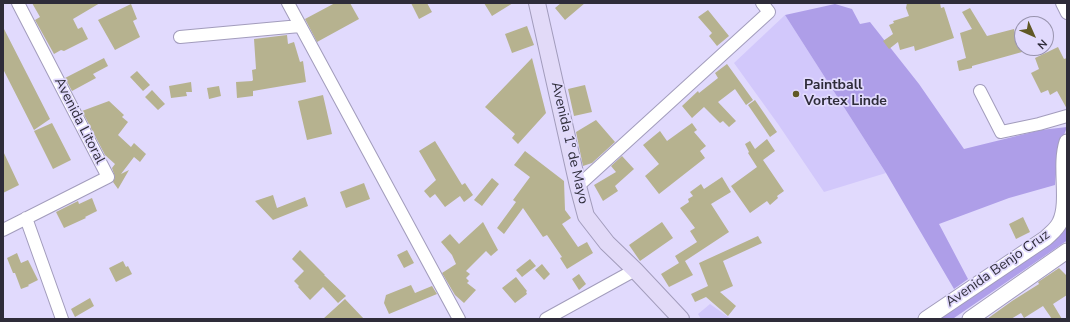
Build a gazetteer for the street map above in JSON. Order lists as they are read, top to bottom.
{
  "streets": {
    "main road": ["Avenida 1º de Mayo"],
    "street": ["Avenida Litoral", "Avenida Benjo Cruz"]
  },
  "places": ["Paintball Vortex Linde"],
  "north": "bottom right"
}
